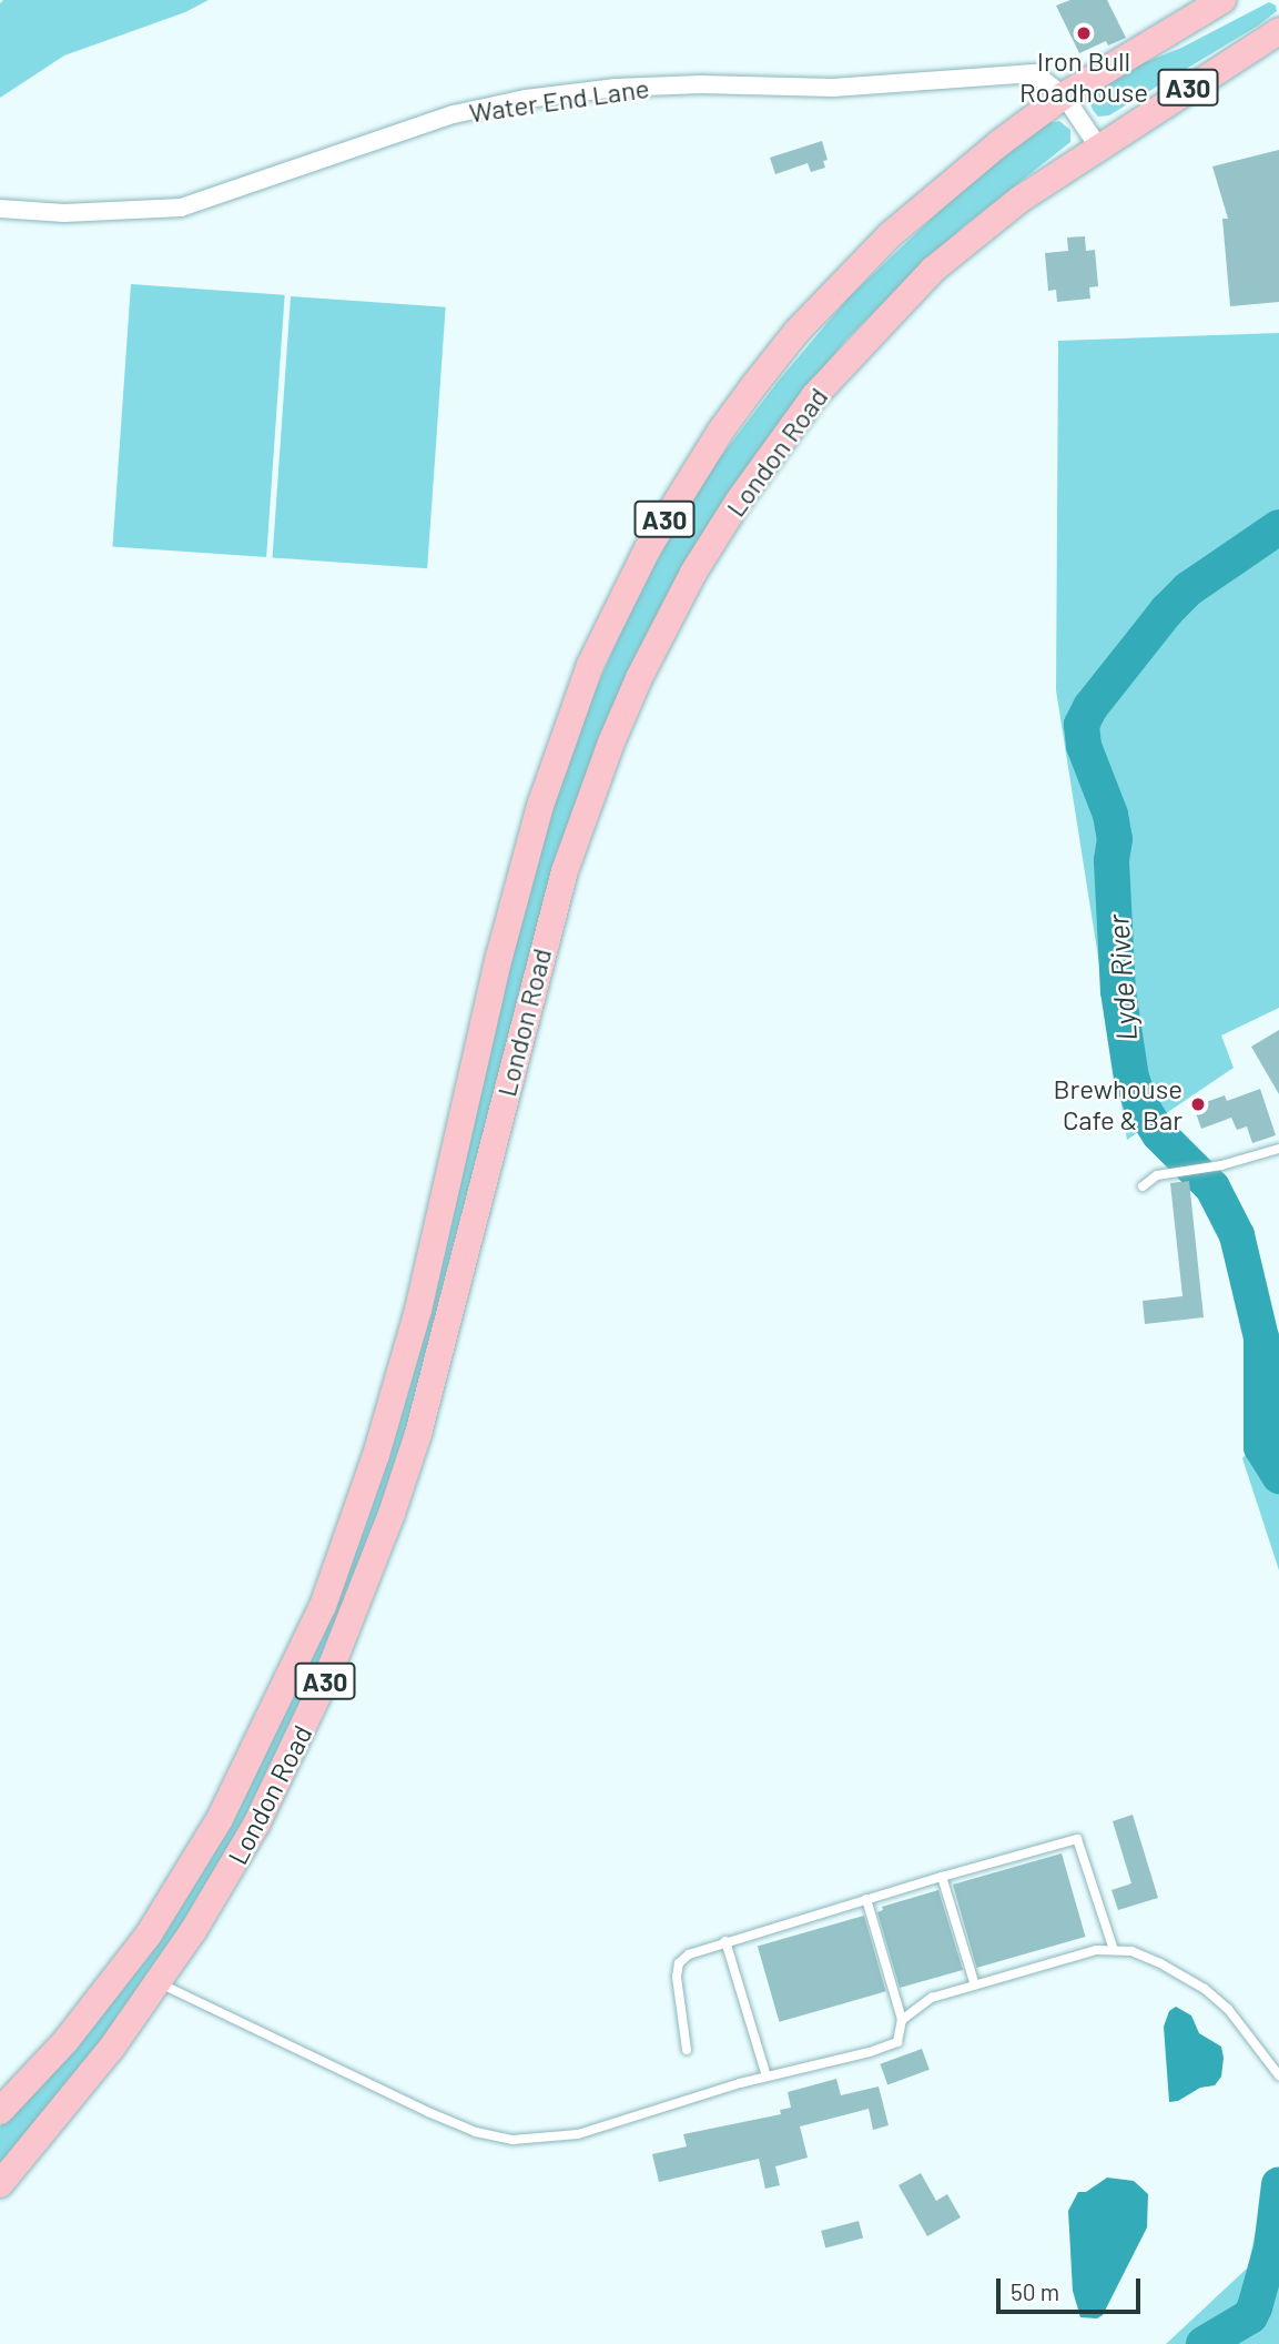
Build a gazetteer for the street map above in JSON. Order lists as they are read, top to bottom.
{
  "streets": {
    "main road": ["A30", "London Road"],
    "street": ["Water End Lane"]
  },
  "crossings": [
    ["Water End Lane", "London Road"]
  ],
  "water": ["Lyde River"],
  "places": ["Iron Bull Roadhouse", "Brewhouse Cafe & Bar"],
  "scale_bar": "50 m"
}
